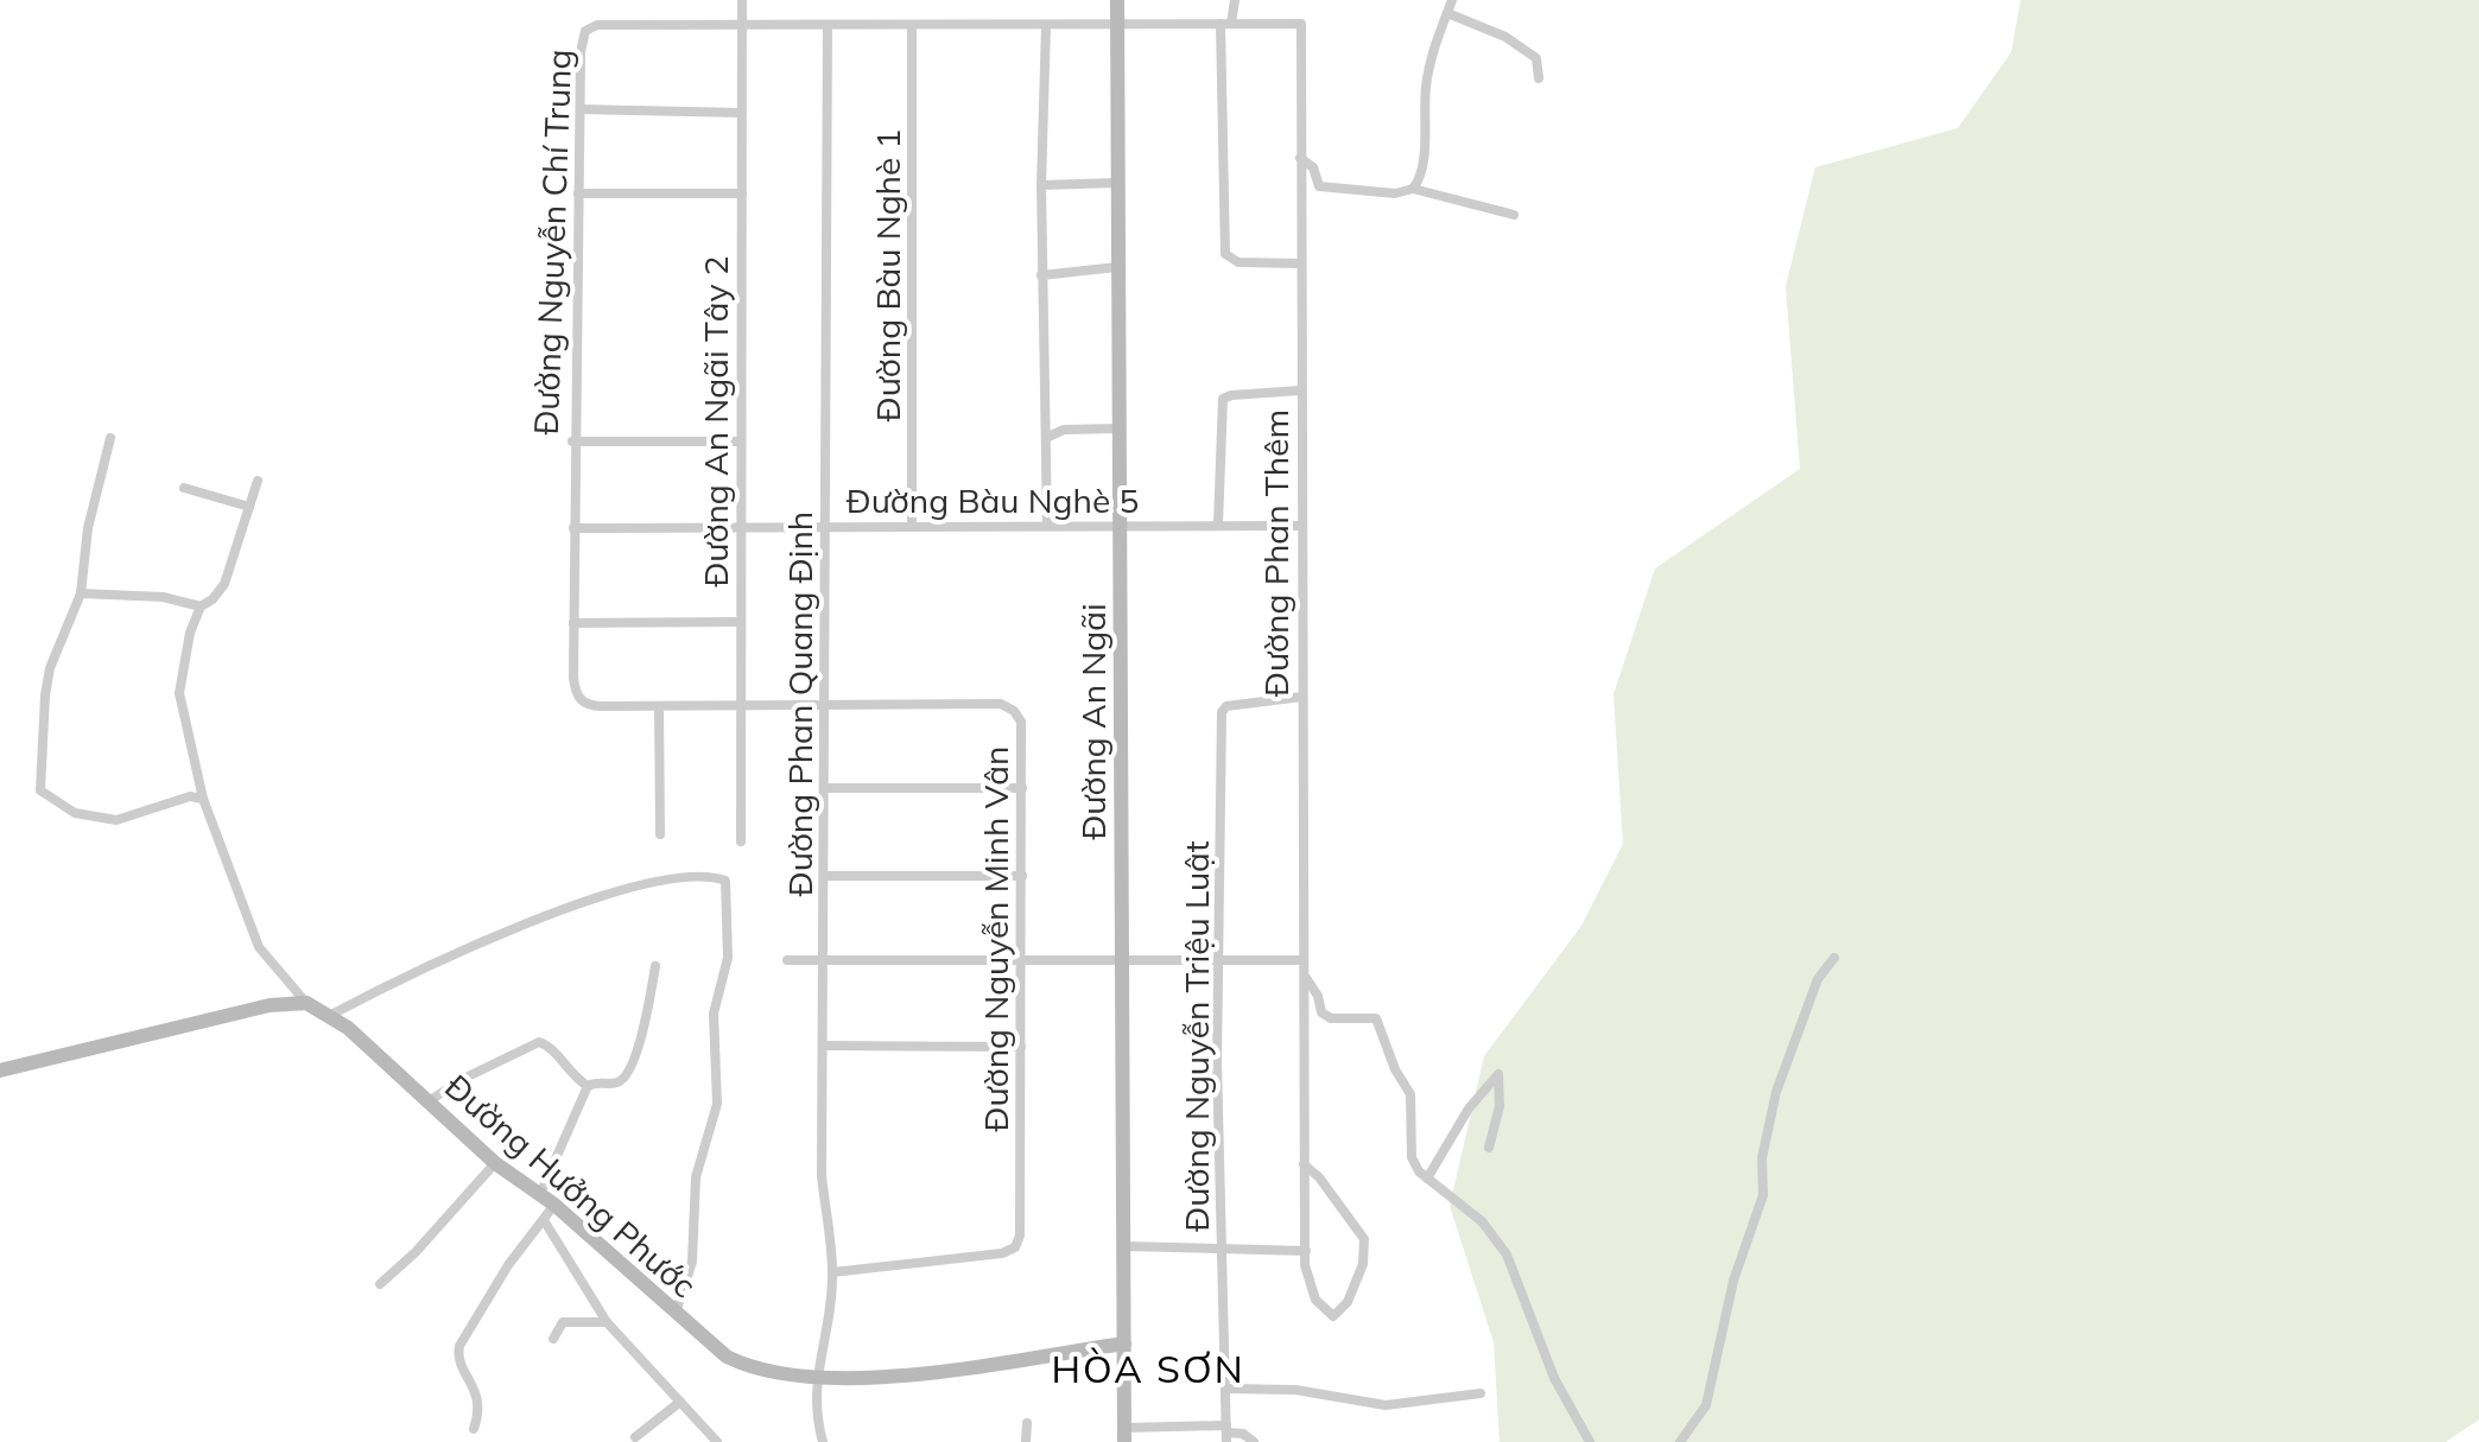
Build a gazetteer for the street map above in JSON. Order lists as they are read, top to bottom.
{
  "streets": {
    "main road": ["Đường An Ngãi", "Đường Hưởng Phước"],
    "street": [
      "Đường Nguyễn Chí Trung",
      "Đường Bàu Nghè 1",
      "Đường An Ngãi Tây 2",
      "Đường Bàu Nghè 5",
      "Đường Phan Thêm",
      "Đường Phan Quang Định",
      "Đường Nguyễn Minh Vân",
      "Đường Nguyễn Triệu Luật"
    ]
  },
  "crossings": [
    ["Đường Nguyễn Chí Trung", "Đường Bàu Nghè 1"],
    ["Đường Nguyễn Chí Trung", "Đường An Ngãi Tây 2"],
    ["Đường Nguyễn Chí Trung", "Đường Bàu Nghè 5"],
    ["Đường Nguyễn Chí Trung", "Đường Phan Thêm"],
    ["Đường Nguyễn Chí Trung", "Đường Phan Quang Định"],
    ["Đường Nguyễn Chí Trung", "Đường An Ngãi"],
    ["Đường Nguyễn Chí Trung", "Đường Nguyễn Minh Vân"],
    ["Đường Bàu Nghè 1", "Đường Bàu Nghè 5"],
    ["Đường An Ngãi Tây 2", "Đường Bàu Nghè 5"],
    ["Đường An Ngãi Tây 2", "Đường Nguyễn Minh Vân"],
    ["Đường Bàu Nghè 5", "Đường Phan Thêm"],
    ["Đường Bàu Nghè 5", "Đường Phan Quang Định"],
    ["Đường Bàu Nghè 5", "Đường An Ngãi"],
    ["Đường Phan Thêm", "Đường An Ngãi"],
    ["Đường Phan Thêm", "Đường Nguyễn Triệu Luật"],
    ["Đường Phan Quang Định", "Đường Nguyễn Minh Vân"],
    ["Đường Phan Quang Định", "Đường Hưởng Phước"],
    ["Đường An Ngãi", "Đường Hưởng Phước"]
  ],
  "districts": ["HÒA SƠN"]
}
